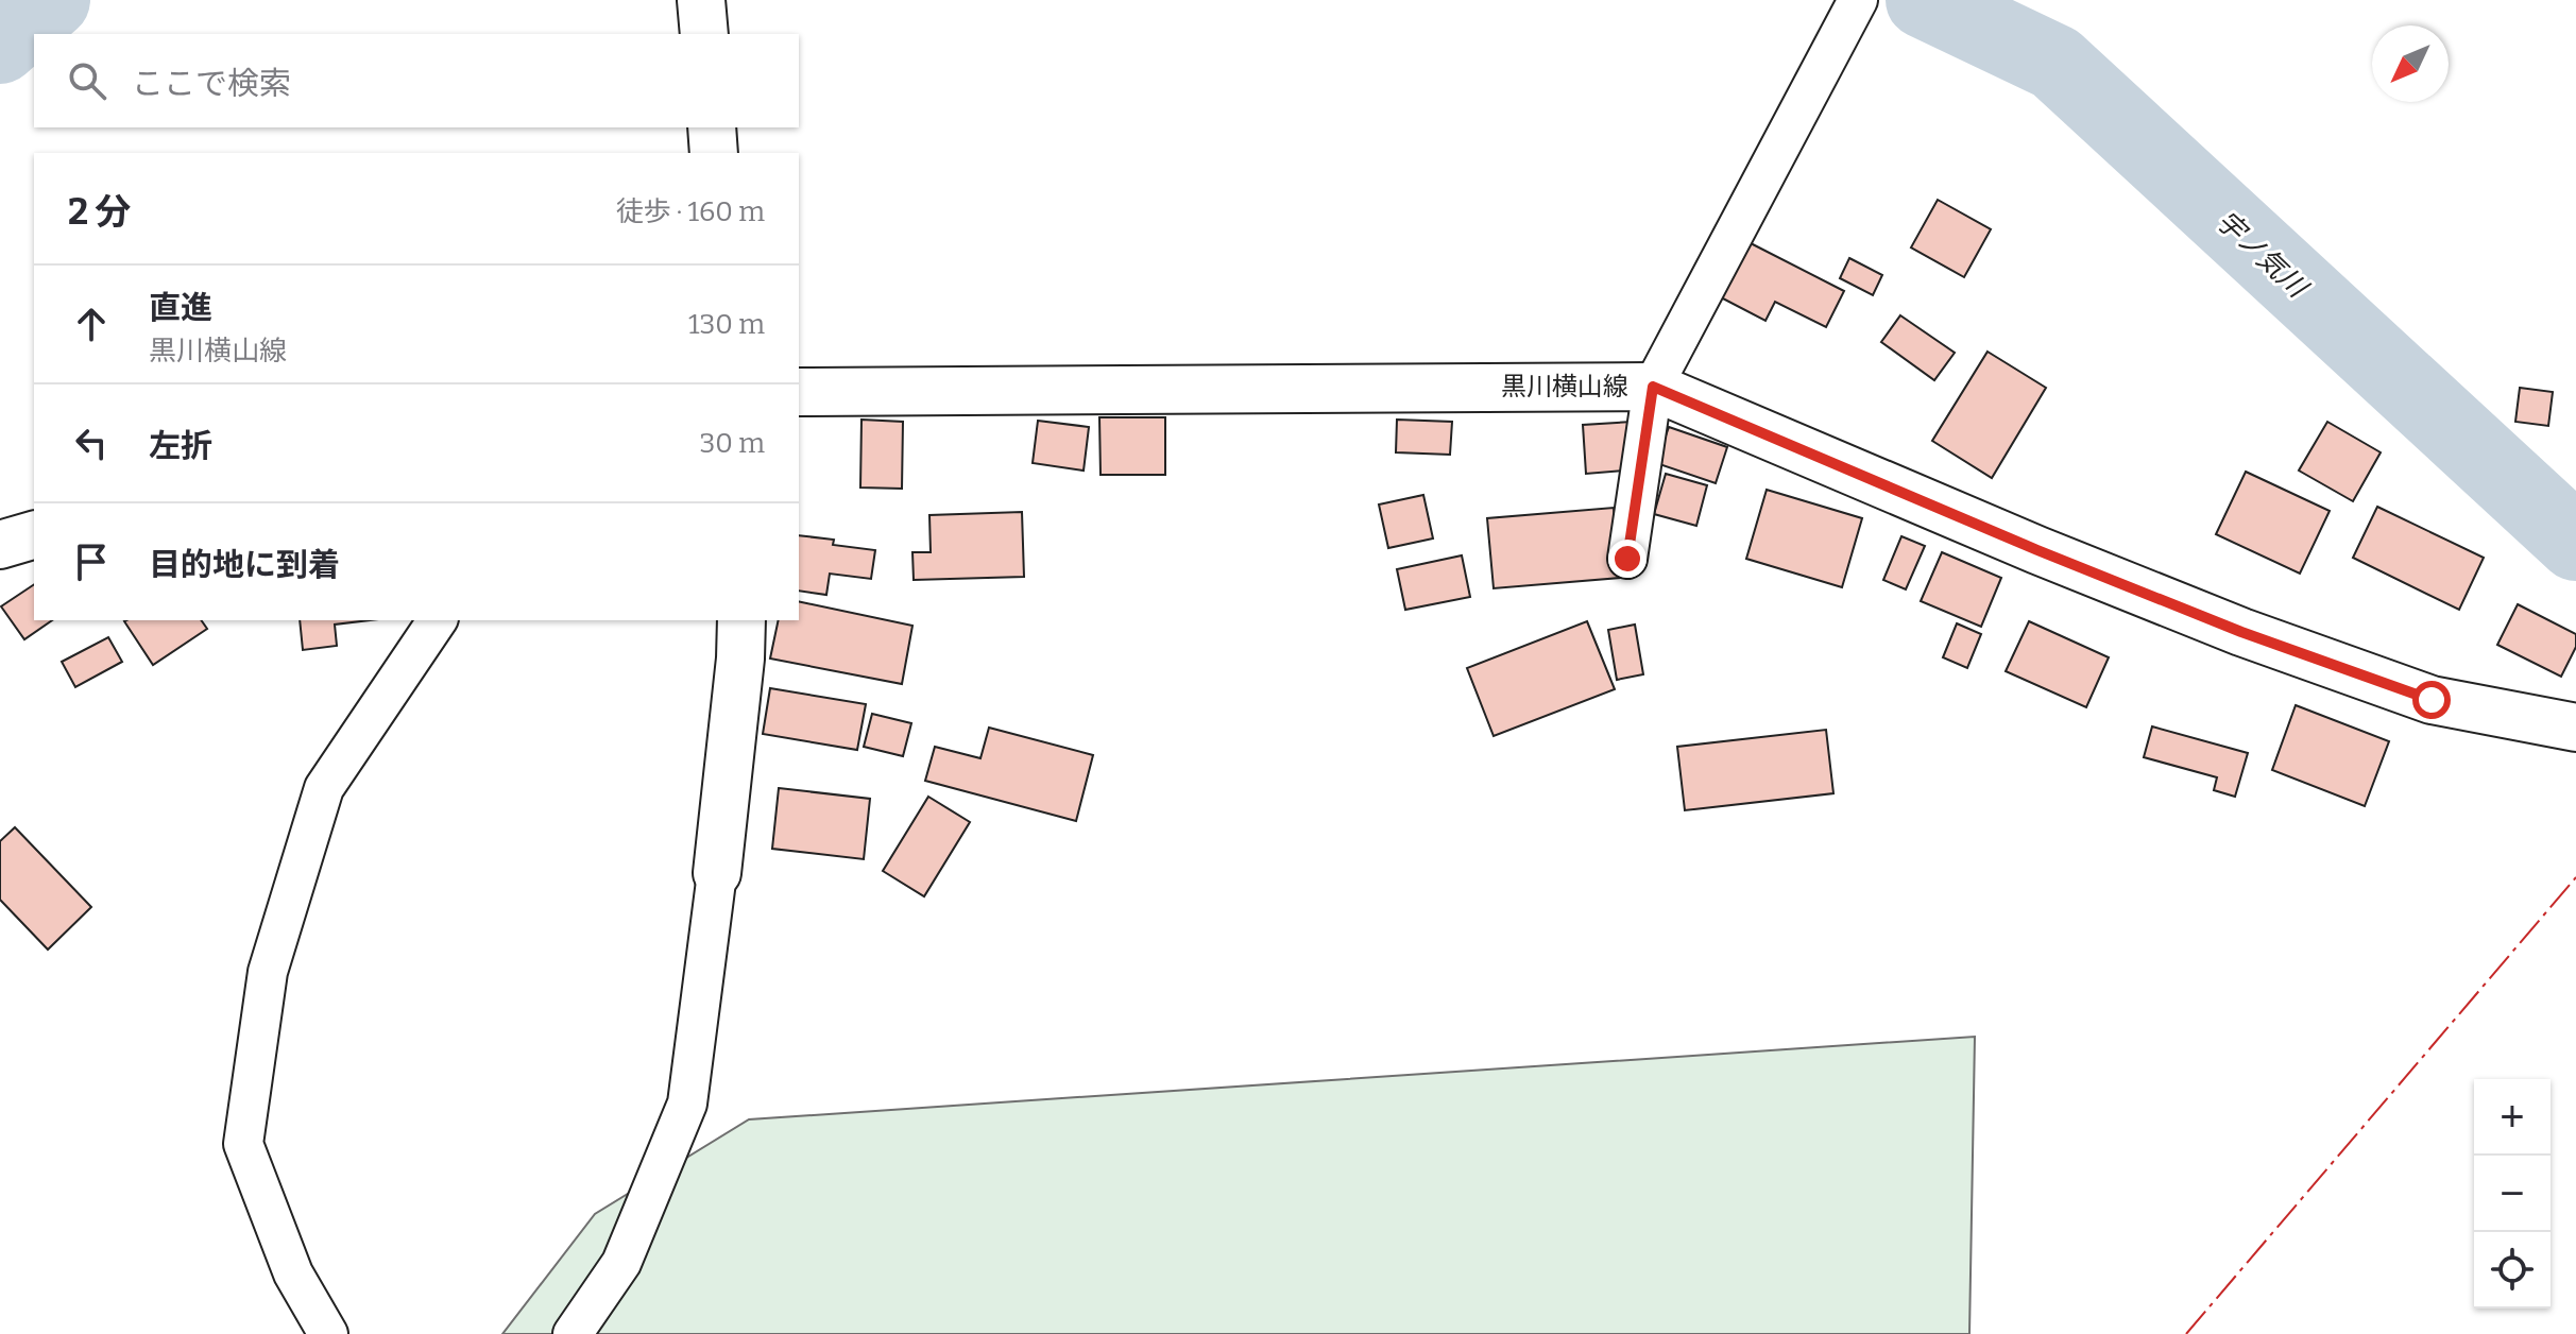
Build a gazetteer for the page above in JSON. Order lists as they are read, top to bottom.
{
  "streets": {
    "main road": ["黒川横山線"]
  },
  "water": ["宇ノ気川"],
  "north": "bottom left",
  "page": {
    "search": "ここで検索",
    "heading": ["2 分", "徒歩 · 160 m"],
    "list": [
      ["直進", "黒川横山線", "130 m"],
      ["左折", "30 m"],
      "目的地に到着"
    ],
    "map_buttons": ["+", "−"]
  }
}
